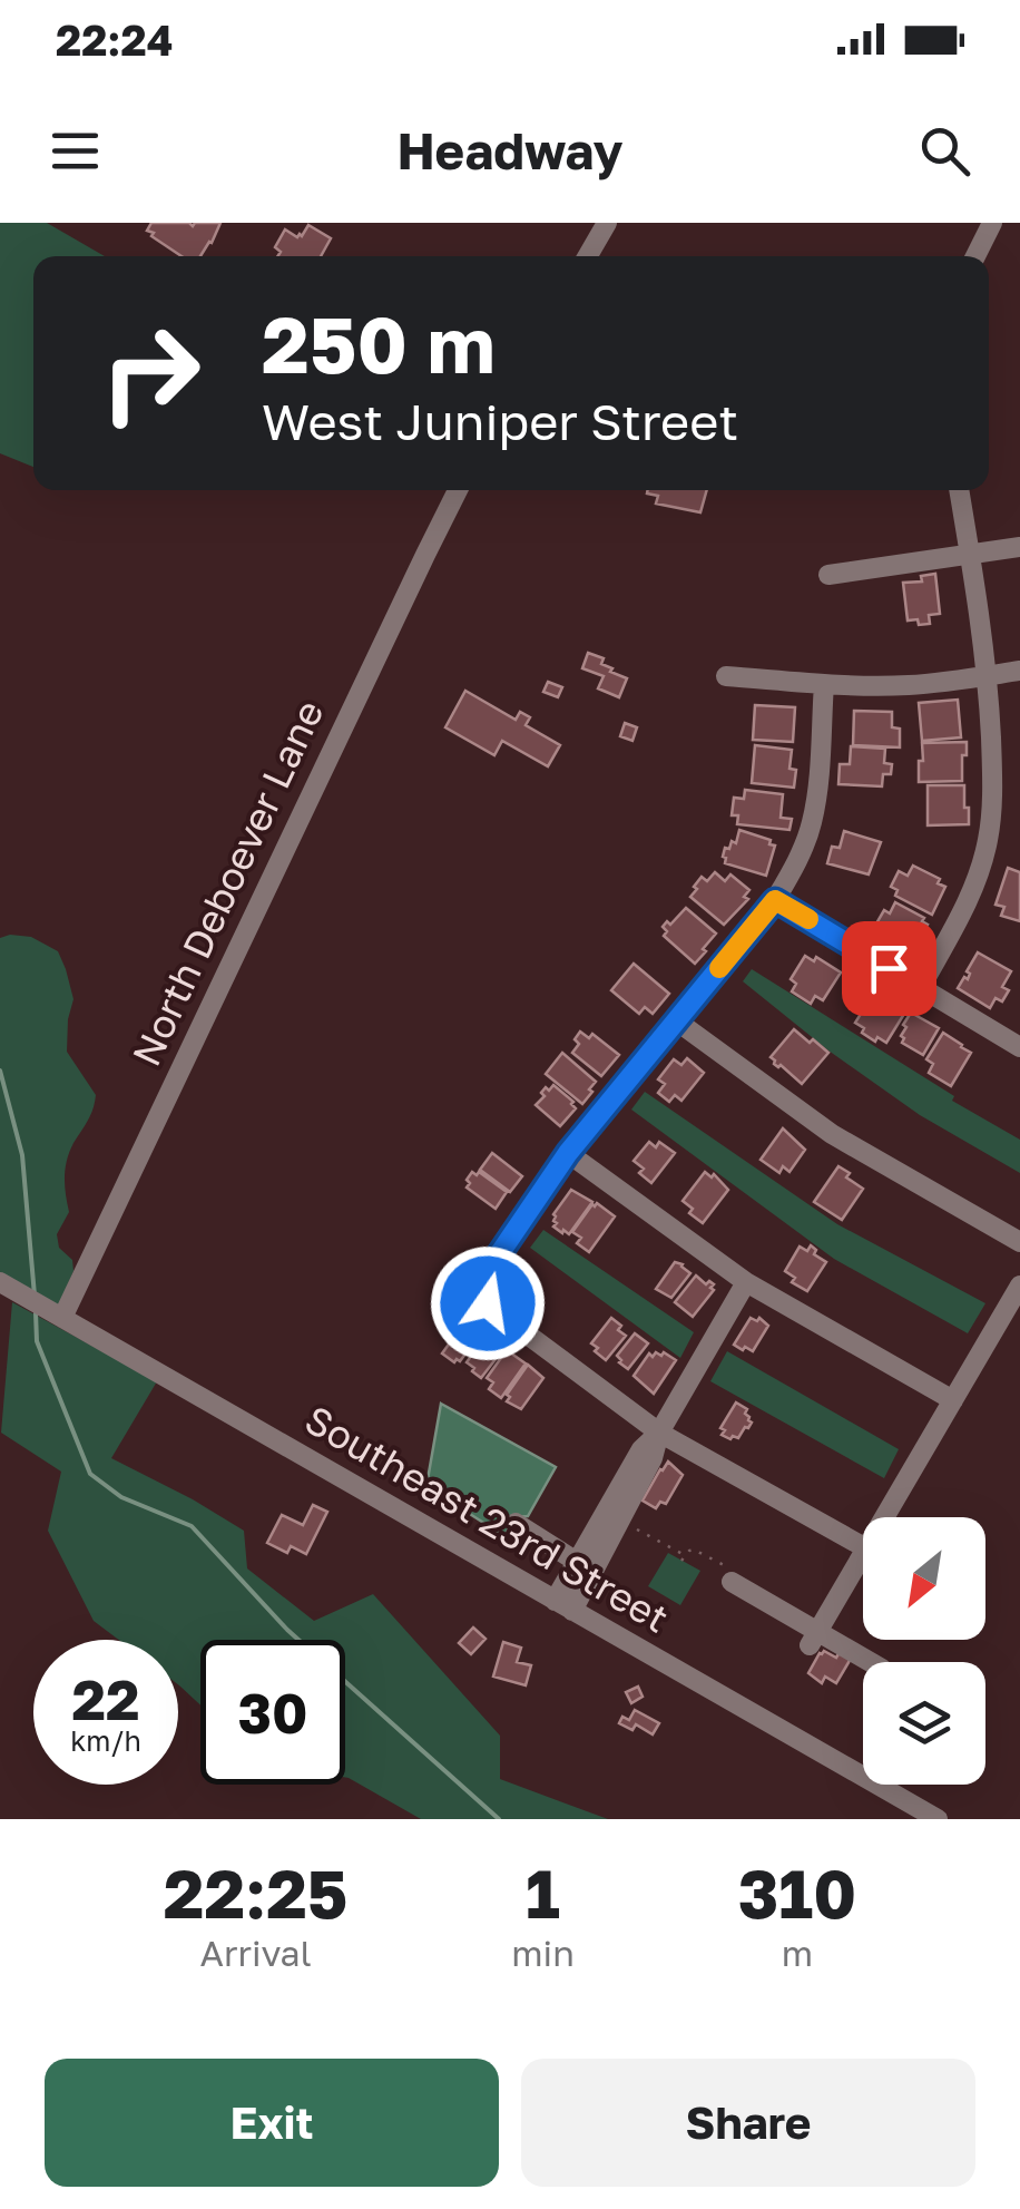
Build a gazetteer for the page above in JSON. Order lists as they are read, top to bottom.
{
  "streets": {
    "street": ["North Deboever Lane", "Southeast 23rd Street"]
  },
  "crossings": [
    ["North Deboever Lane", "Southeast 23rd Street"]
  ],
  "north": "bottom left",
  "page": {
    "status": "22:24",
    "header": "Headway",
    "turn": ["250 m", "West Juniper Street"],
    "speed": "22 km/h",
    "limit": "30",
    "eta": [
      "22:25",
      "Arrival",
      "1",
      "min",
      "310",
      "m"
    ],
    "buttons": ["Exit", "Share"]
  }
}
